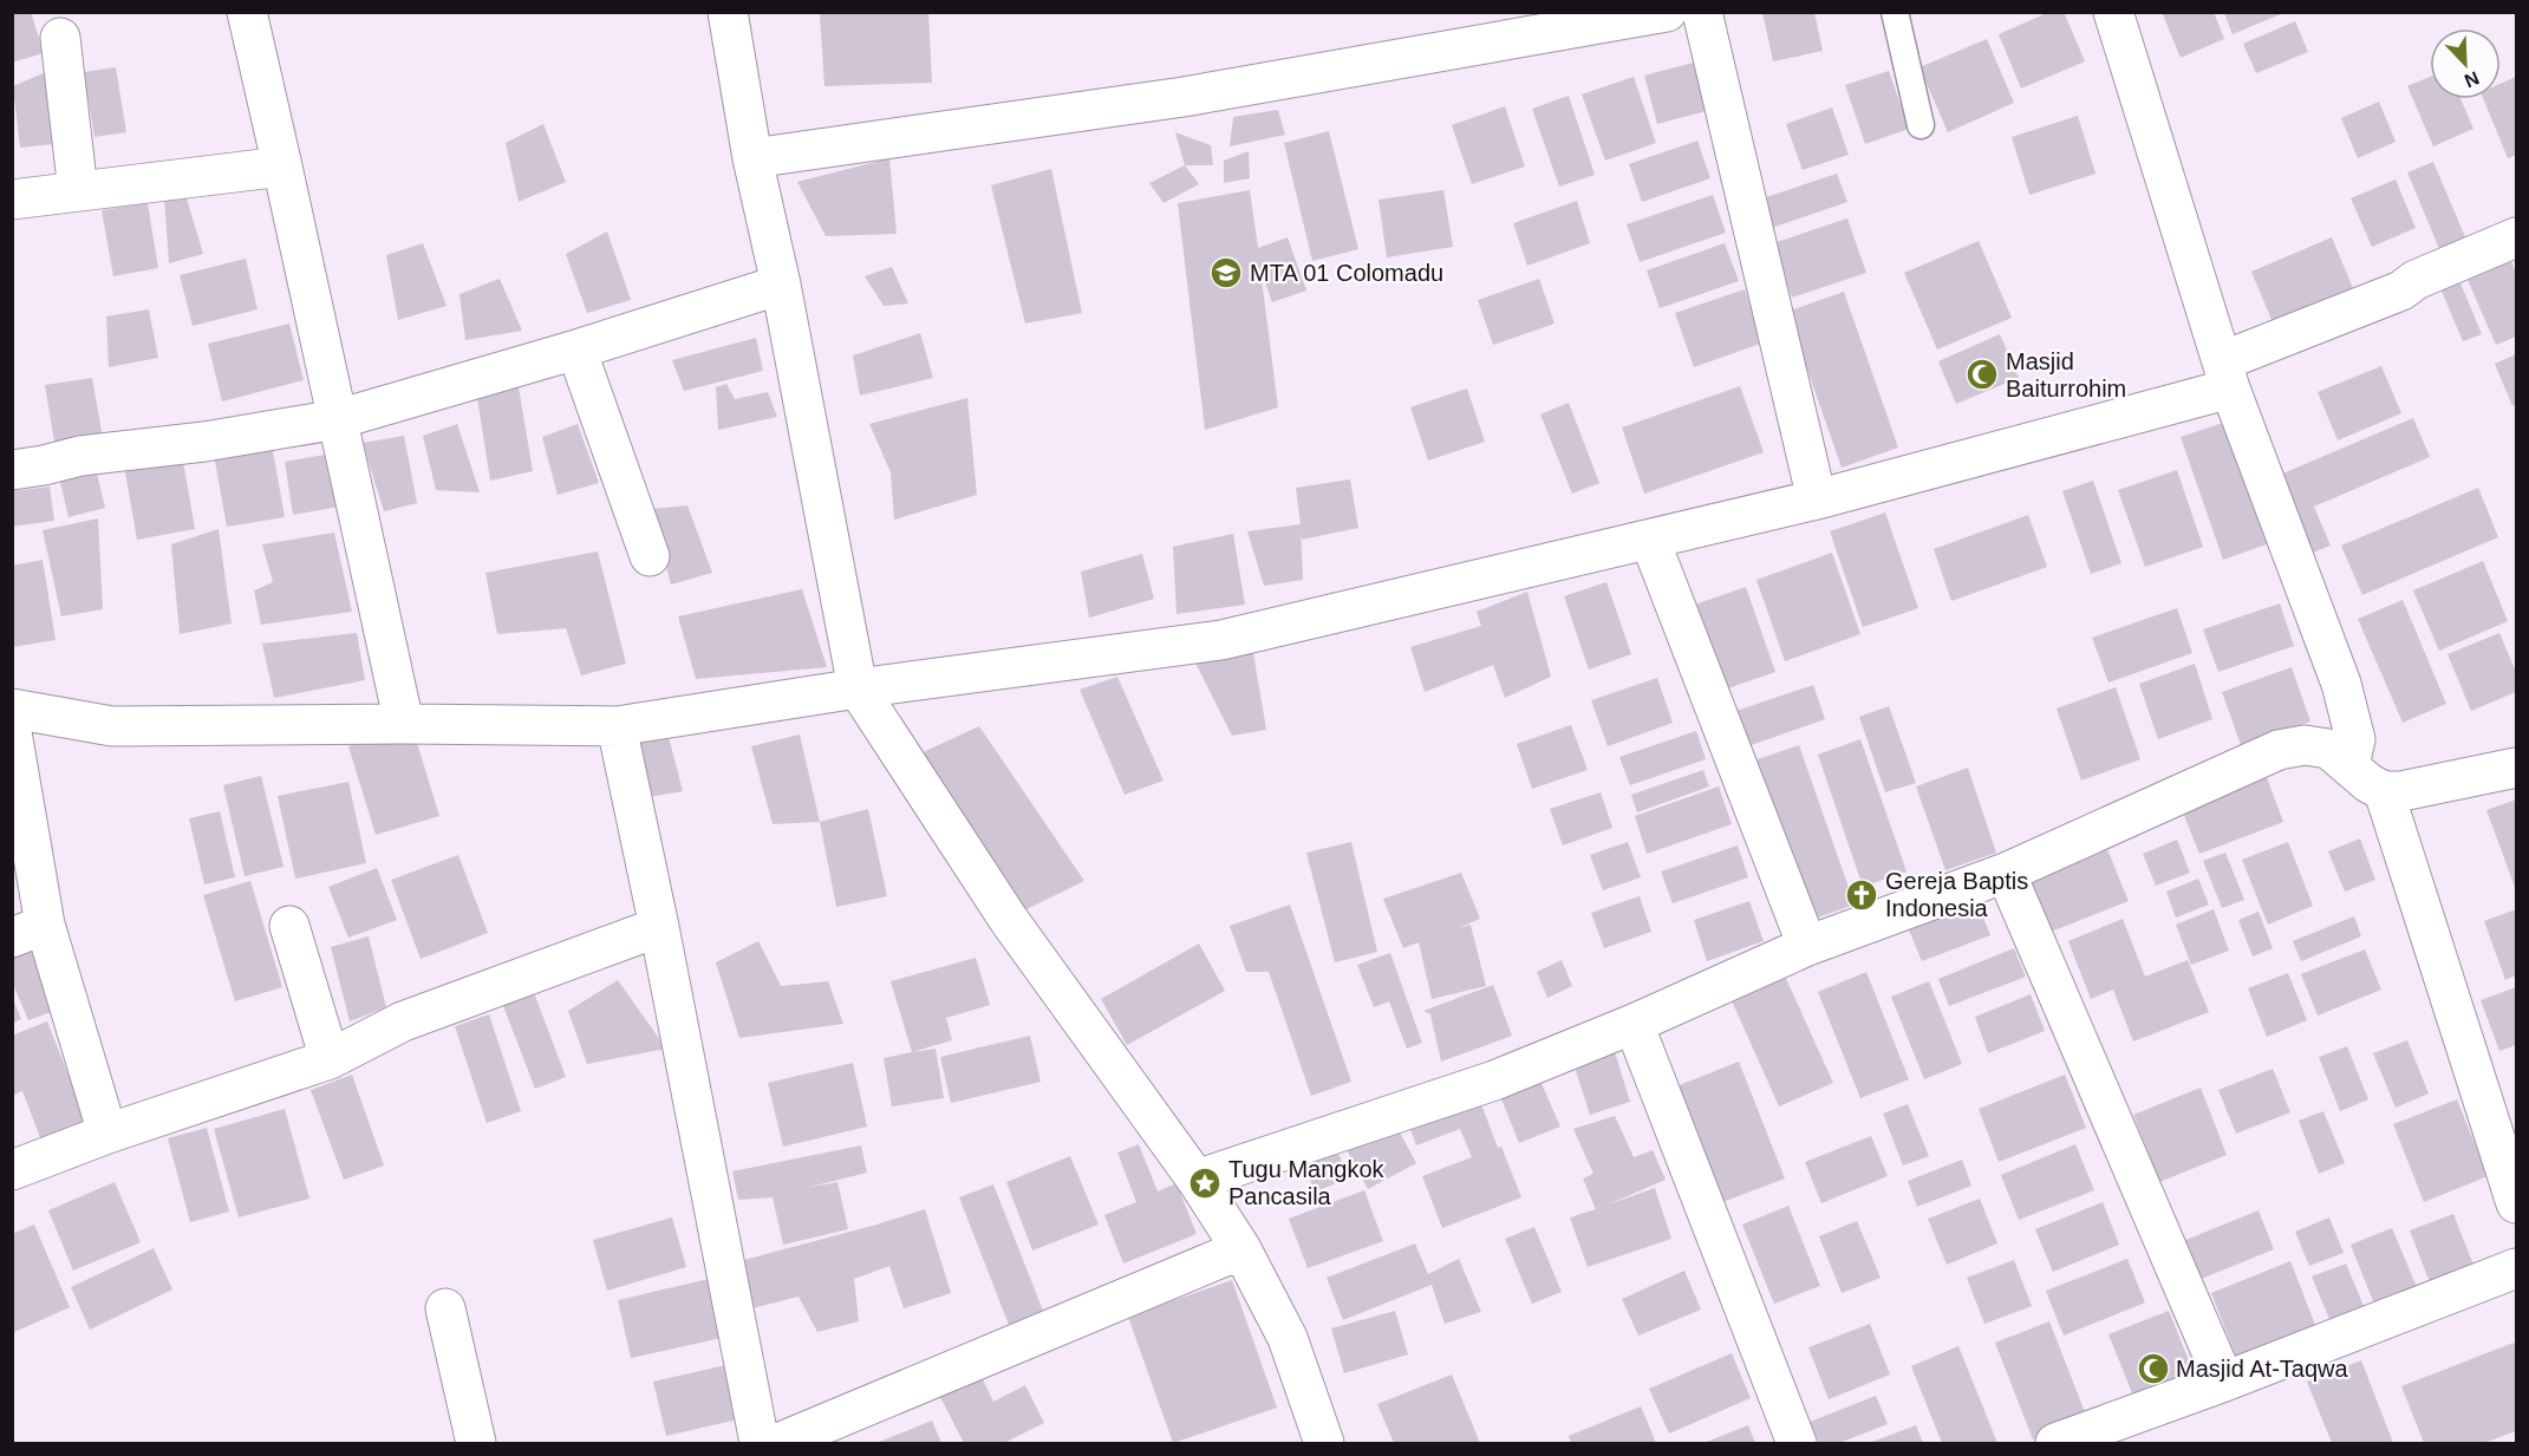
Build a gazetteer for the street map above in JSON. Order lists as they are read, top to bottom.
{
  "places": {
    "school or university": ["MTA 01 Colomadu"],
    "mosque": ["Masjid Baiturrohim", "Masjid At-Taqwa"],
    "church": ["Gereja Baptis Indonesia"],
    "place": ["Tugu Mangkok Pancasila"]
  },
  "north": "bottom right"
}
